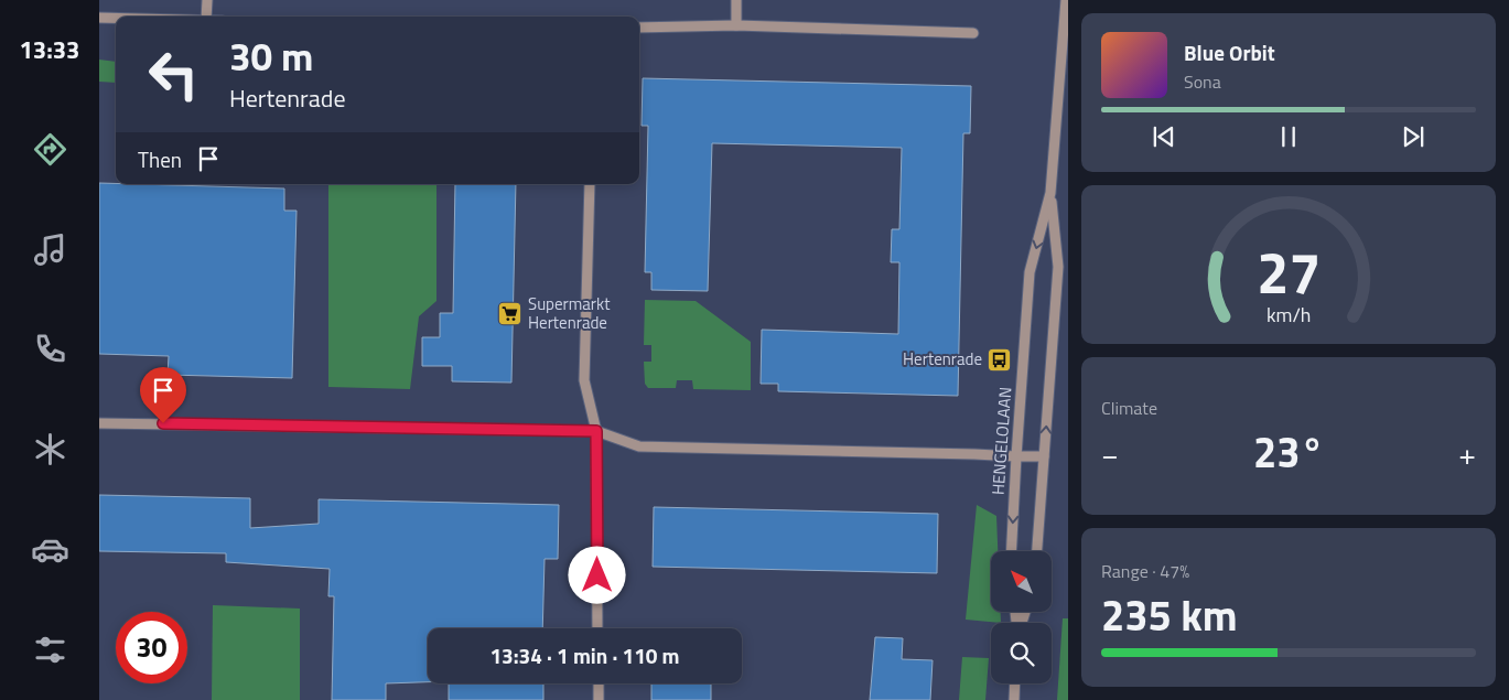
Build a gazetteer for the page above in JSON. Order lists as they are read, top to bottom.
{
  "streets": {
    "street": ["HENGELOLAAN"]
  },
  "places": {
    "supermarket": ["Supermarkt Hertenrade"],
    "bus stop": ["Hertenrade"]
  },
  "north": "top left",
  "page": {
    "tabs": "13:33",
    "turn": ["30 m", "Hertenrade"],
    "song": ["Blue Orbit", "Sona"],
    "then": "Then",
    "tile": [
      "Climate",
      ["Range · 47%", "235 km"]
    ],
    "heat": ["−", "23°", "+"],
    "limit": "30",
    "trip": "13:34 · 1 min · 110 m",
    "gauge": ["27", "km/h"]
  }
}
